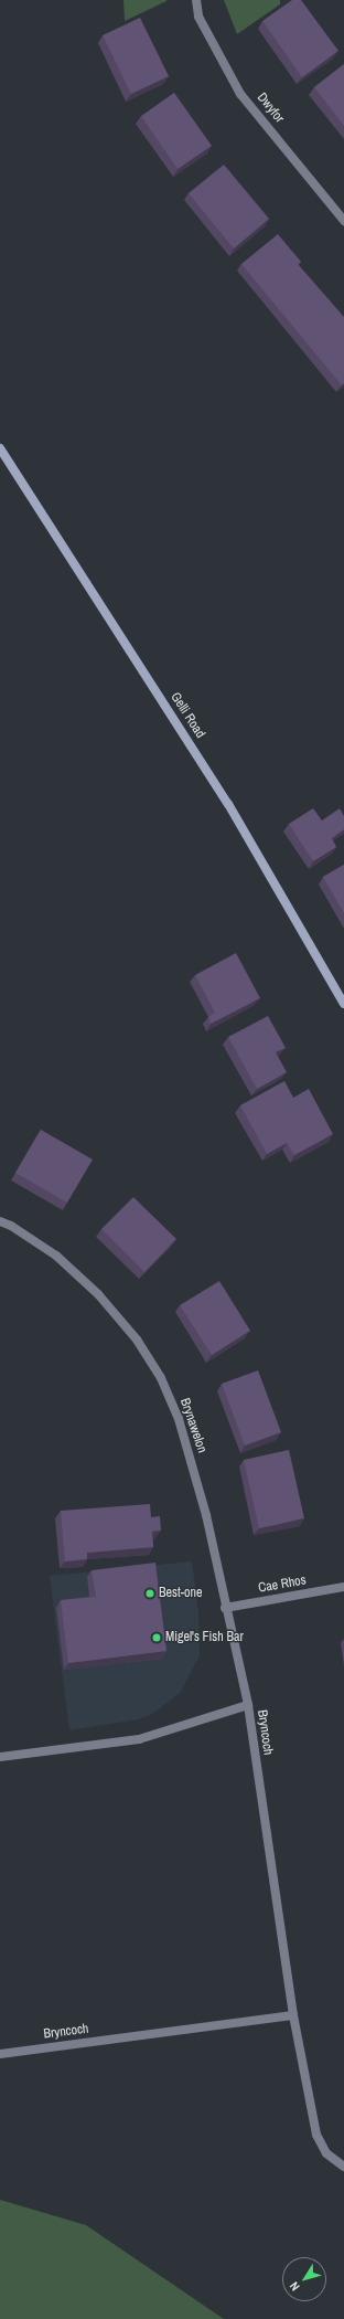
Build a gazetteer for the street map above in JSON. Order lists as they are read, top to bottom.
{
  "streets": {
    "main road": ["Gelli Road"],
    "street": [
      "Dwyfor",
      "Brynawelon",
      "Cae Rhos",
      "Bryncoch"
    ]
  },
  "crossings": [
    ["Brynawelon", "Cae Rhos"],
    ["Brynawelon", "Bryncoch"]
  ],
  "places": ["Best-one", "Migel's Fish Bar"],
  "north": "bottom left"
}
